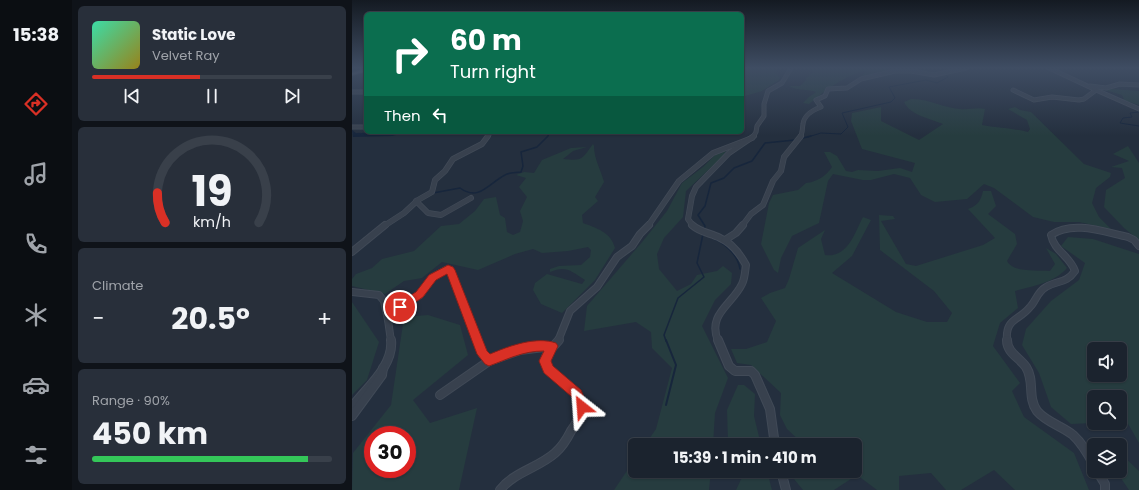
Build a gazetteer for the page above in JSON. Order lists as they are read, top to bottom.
{
  "page": {
    "tabs": "15:38",
    "turn": ["60 m", "Turn right"],
    "song": ["Static Love", "Velvet Ray"],
    "then": "Then",
    "tile": [
      "Climate",
      ["Range · 90%", "450 km"]
    ],
    "heat": ["−", "20.5°", "+"],
    "limit": "30",
    "trip": "15:39 · 1 min · 410 m",
    "gauge": ["19", "km/h"]
  }
}
